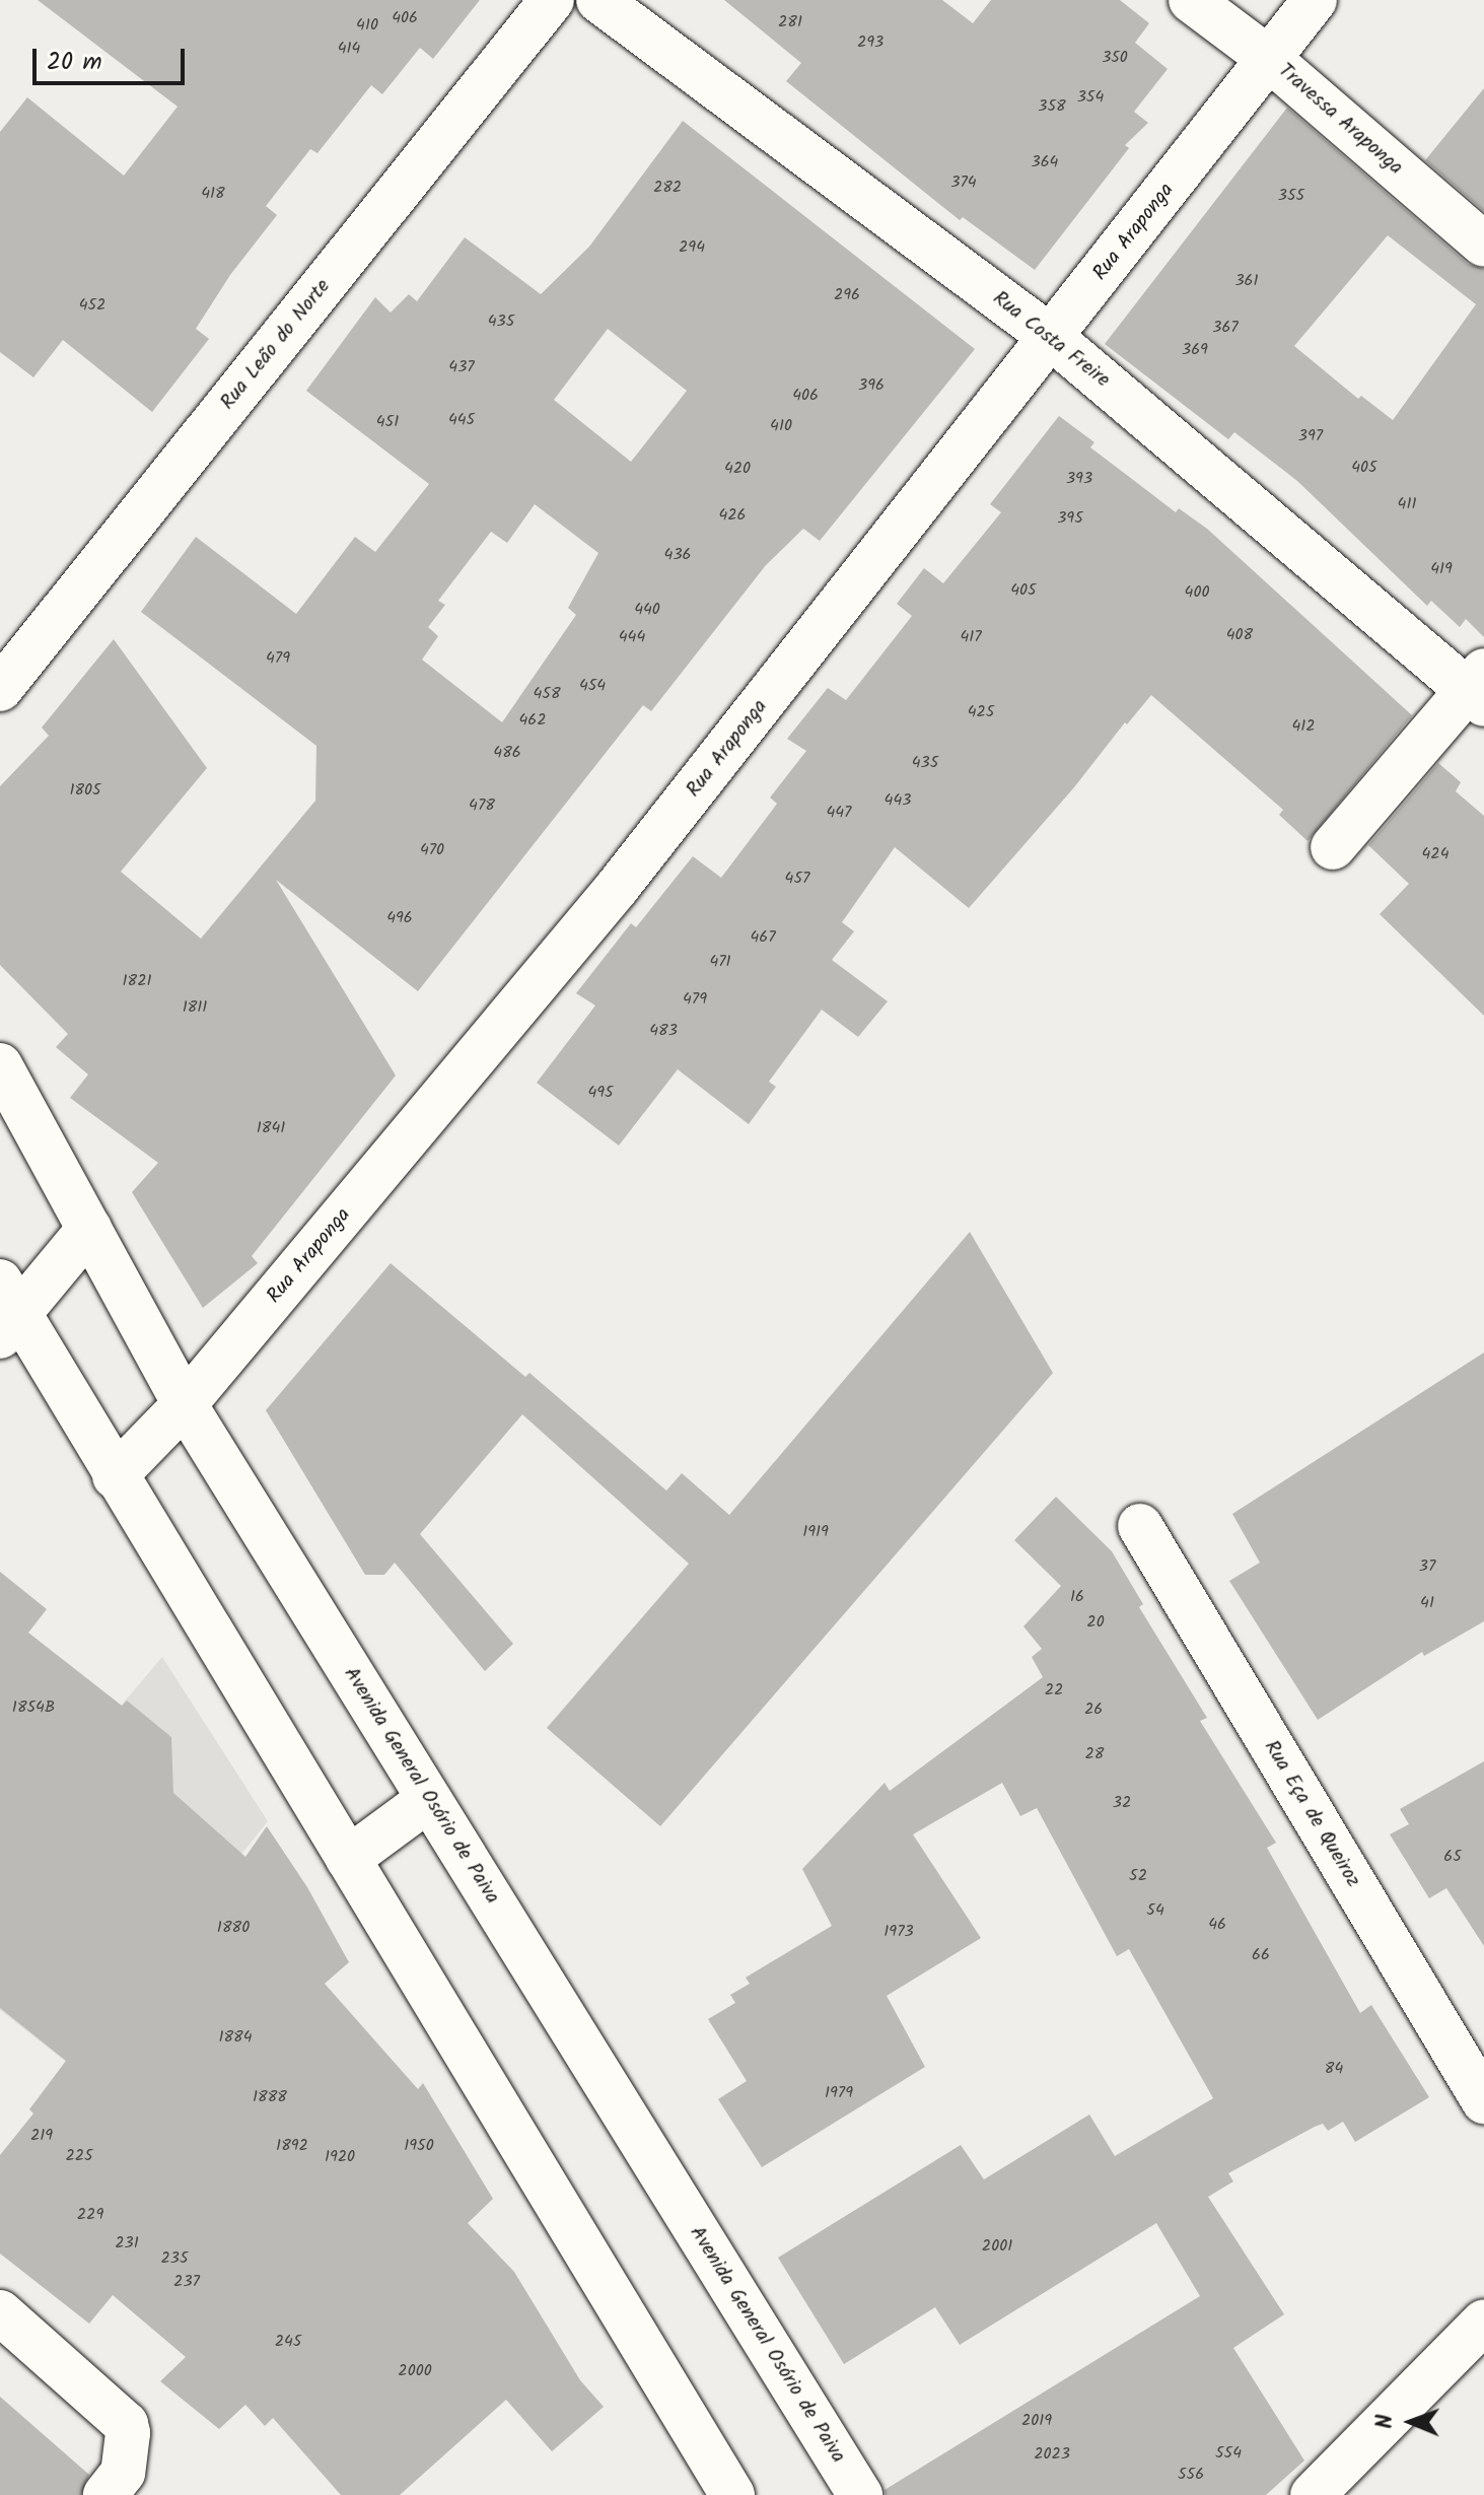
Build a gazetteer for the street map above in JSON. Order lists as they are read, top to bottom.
{
  "streets": {
    "street": [
      "Travessa Araponga",
      "Rua Araponga",
      "Rua Costa Freire",
      "Rua Leão do Norte",
      "Avenida General Osório de Paiva",
      "Rua Eça de Queiroz"
    ]
  },
  "crossings": [
    ["Travessa Araponga", "Rua Araponga"],
    ["Rua Araponga", "Rua Costa Freire"],
    ["Rua Araponga", "Avenida General Osório de Paiva"]
  ],
  "house_numbers": [
    "406",
    "281",
    "410",
    "293",
    "414",
    "350",
    "354",
    "358",
    "364",
    "374",
    "282",
    "418",
    "355",
    "294",
    "361",
    "296",
    "452",
    "435",
    "367",
    "369",
    "437",
    "396",
    "406",
    "445",
    "451",
    "410",
    "397",
    "405",
    "420",
    "393",
    "411",
    "426",
    "395",
    "436",
    "419",
    "405",
    "400",
    "440",
    "408",
    "444",
    "417",
    "479",
    "454",
    "458",
    "425",
    "462",
    "412",
    "486",
    "435",
    "1805",
    "443",
    "478",
    "447",
    "470",
    "424",
    "457",
    "496",
    "467",
    "471",
    "1821",
    "479",
    "1811",
    "483",
    "495",
    "1841",
    "1919",
    "37",
    "16",
    "41",
    "20",
    "22",
    "1854B",
    "26",
    "28",
    "32",
    "65",
    "52",
    "54",
    "46",
    "1880",
    "1973",
    "66",
    "1884",
    "84",
    "1979",
    "1888",
    "219",
    "1892",
    "1950",
    "225",
    "1920",
    "229",
    "231",
    "2001",
    "235",
    "237",
    "245",
    "2000",
    "2019",
    "554",
    "2023",
    "556"
  ],
  "scale_bar": "20 m",
  "north": "left"
}
